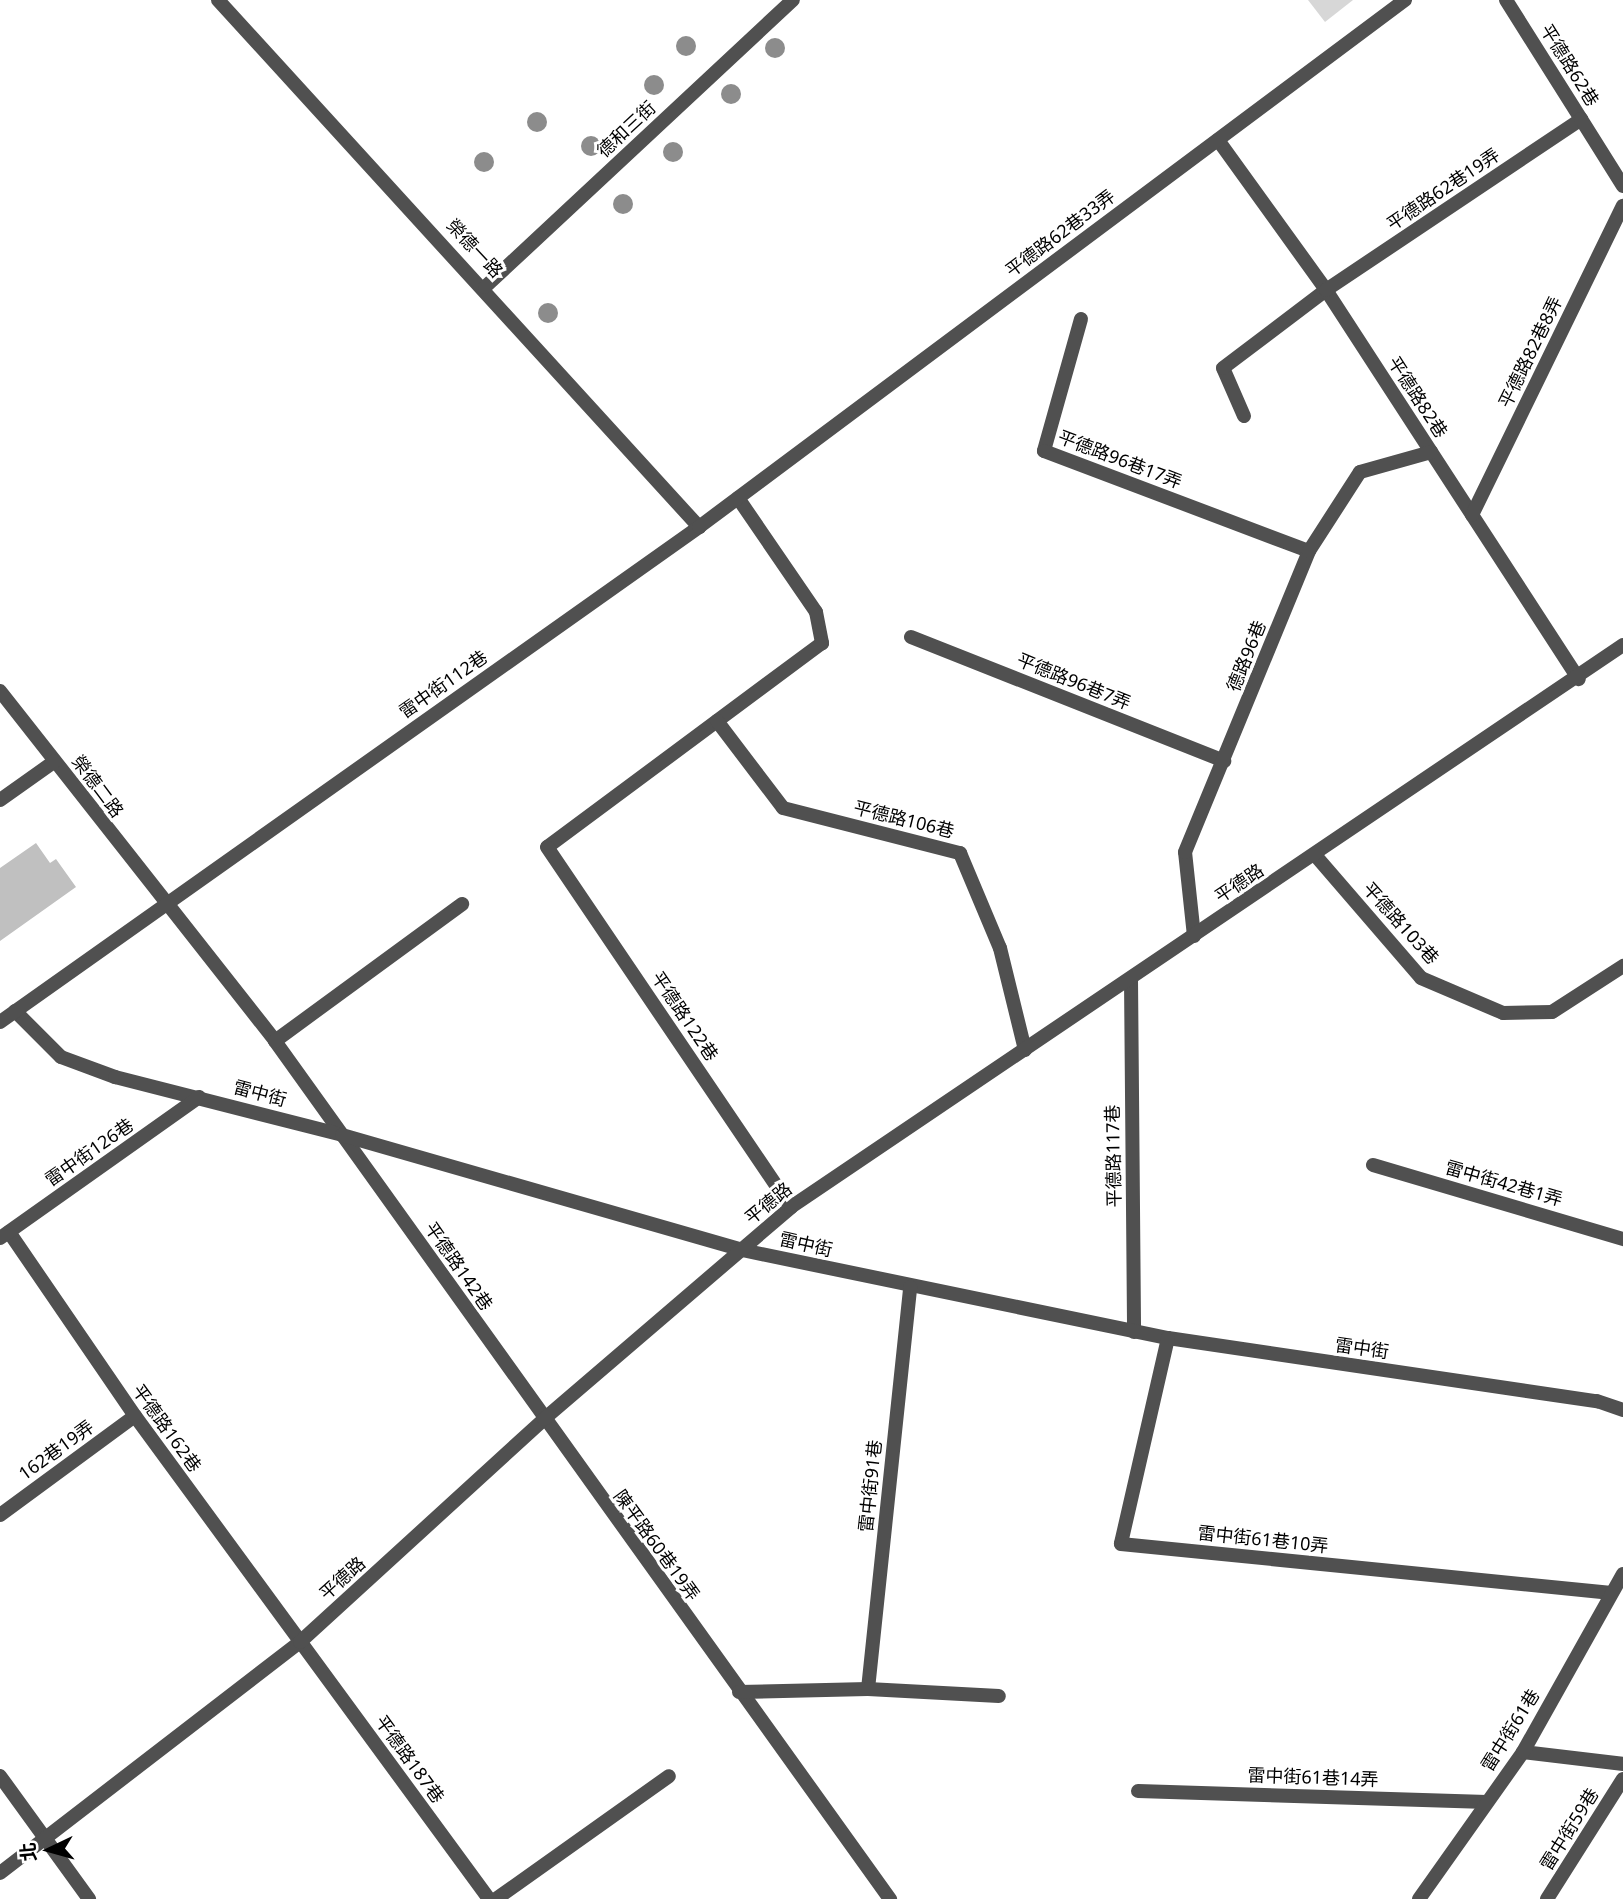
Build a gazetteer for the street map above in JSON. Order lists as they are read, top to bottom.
{
  "streets": {
    "street": [
      "平德路62巷",
      "德和三街",
      "平德路62巷19弄",
      "平德路62巷33弄",
      "榮德一路",
      "平德路82巷8弄",
      "平德路82巷",
      "平德路96巷17弄",
      "德路96巷",
      "平德路96巷7弄",
      "雷中街112巷",
      "榮德二路",
      "平德路106巷",
      "平德路",
      "平德路103巷",
      "平德路122巷",
      "雷中街",
      "雷中街126巷",
      "平德路117巷",
      "雷中街42巷1弄",
      "平德路142巷",
      "平德路162巷",
      "162巷19弄",
      "雷中街91巷",
      "雷中街61巷10弄",
      "陳平路60巷19弄",
      "雷中街61巷",
      "平德路187巷",
      "雷中街61巷14弄",
      "雷中街59巷"
    ]
  },
  "crossings": [
    ["平德路62巷", "平德路62巷19弄"],
    ["德和三街", "榮德一路"],
    ["平德路62巷19弄", "平德路82巷"],
    ["平德路62巷33弄", "平德路82巷"],
    ["平德路62巷33弄", "雷中街112巷"],
    ["榮德一路", "雷中街112巷"],
    ["平德路82巷8弄", "平德路82巷"],
    ["平德路82巷", "德路96巷"],
    ["平德路82巷", "平德路"],
    ["平德路96巷17弄", "德路96巷"],
    ["德路96巷", "平德路96巷7弄"],
    ["德路96巷", "平德路"],
    ["雷中街112巷", "榮德二路"],
    ["雷中街112巷", "雷中街"],
    ["平德路106巷", "平德路"],
    ["平德路106巷", "平德路122巷"],
    ["平德路", "平德路103巷"],
    ["平德路", "平德路122巷"],
    ["平德路", "雷中街"],
    ["平德路", "平德路117巷"],
    ["平德路", "平德路142巷"],
    ["平德路", "平德路162巷"],
    ["平德路", "陳平路60巷19弄"],
    ["平德路", "平德路187巷"],
    ["雷中街", "雷中街126巷"],
    ["雷中街", "平德路117巷"],
    ["雷中街", "平德路142巷"],
    ["雷中街", "雷中街91巷"],
    ["雷中街", "雷中街61巷10弄"],
    ["雷中街126巷", "平德路162巷"],
    ["平德路142巷", "陳平路60巷19弄"],
    ["平德路162巷", "162巷19弄"],
    ["平德路162巷", "平德路187巷"],
    ["雷中街61巷10弄", "雷中街61巷"],
    ["雷中街61巷", "雷中街61巷14弄"]
  ],
  "north": "left"
}
